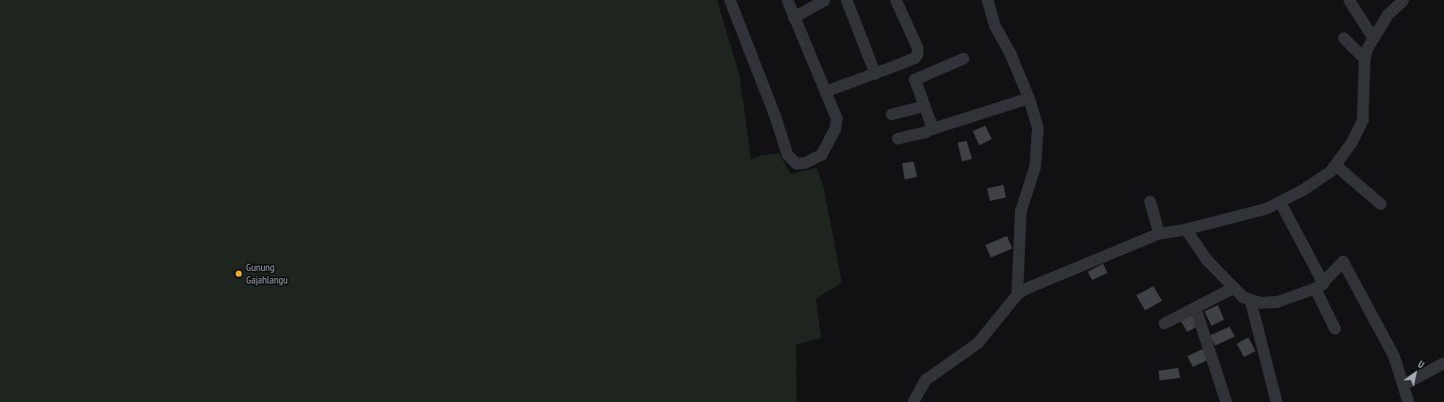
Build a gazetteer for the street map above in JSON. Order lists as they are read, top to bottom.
{
  "places": ["Gunung Gajahlangu"],
  "north": "top right"
}
